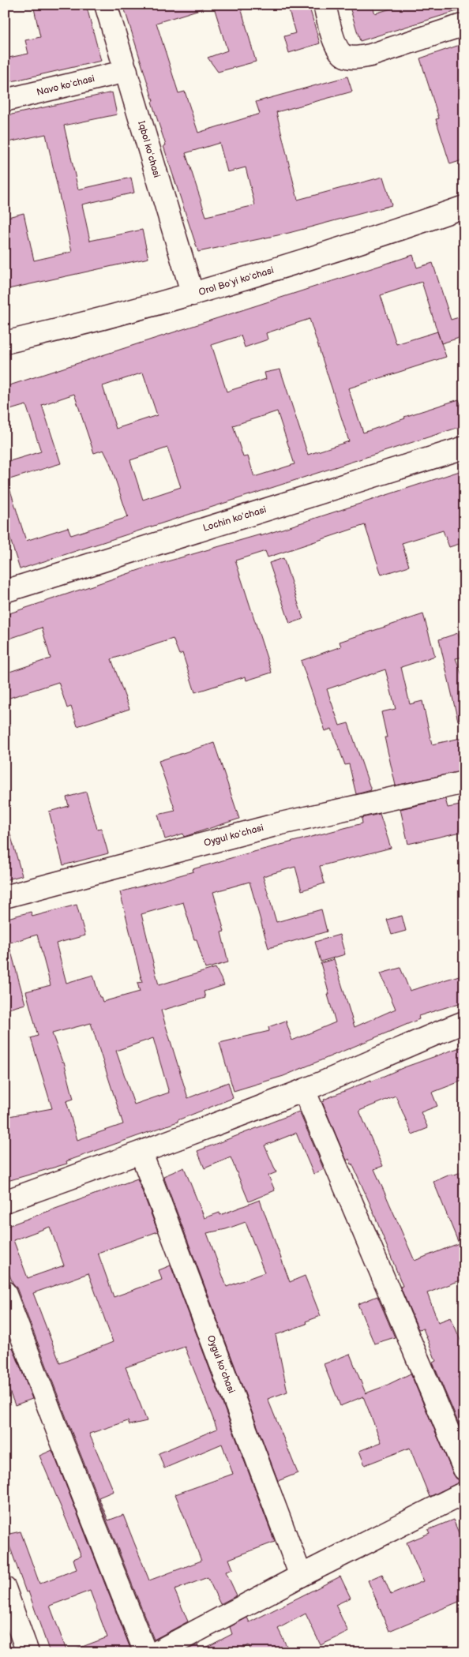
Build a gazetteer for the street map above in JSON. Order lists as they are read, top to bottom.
{
  "streets": {
    "street": [
      "Navo koʻchasi",
      "Iqbol koʻchasi",
      "Orol Boʻyi koʻchasi",
      "Lochin koʻchasi",
      "Oygul koʻchasi"
    ]
  },
  "crossings": [
    ["Navo koʻchasi", "Iqbol koʻchasi"],
    ["Iqbol koʻchasi", "Orol Boʻyi koʻchasi"]
  ]
}
